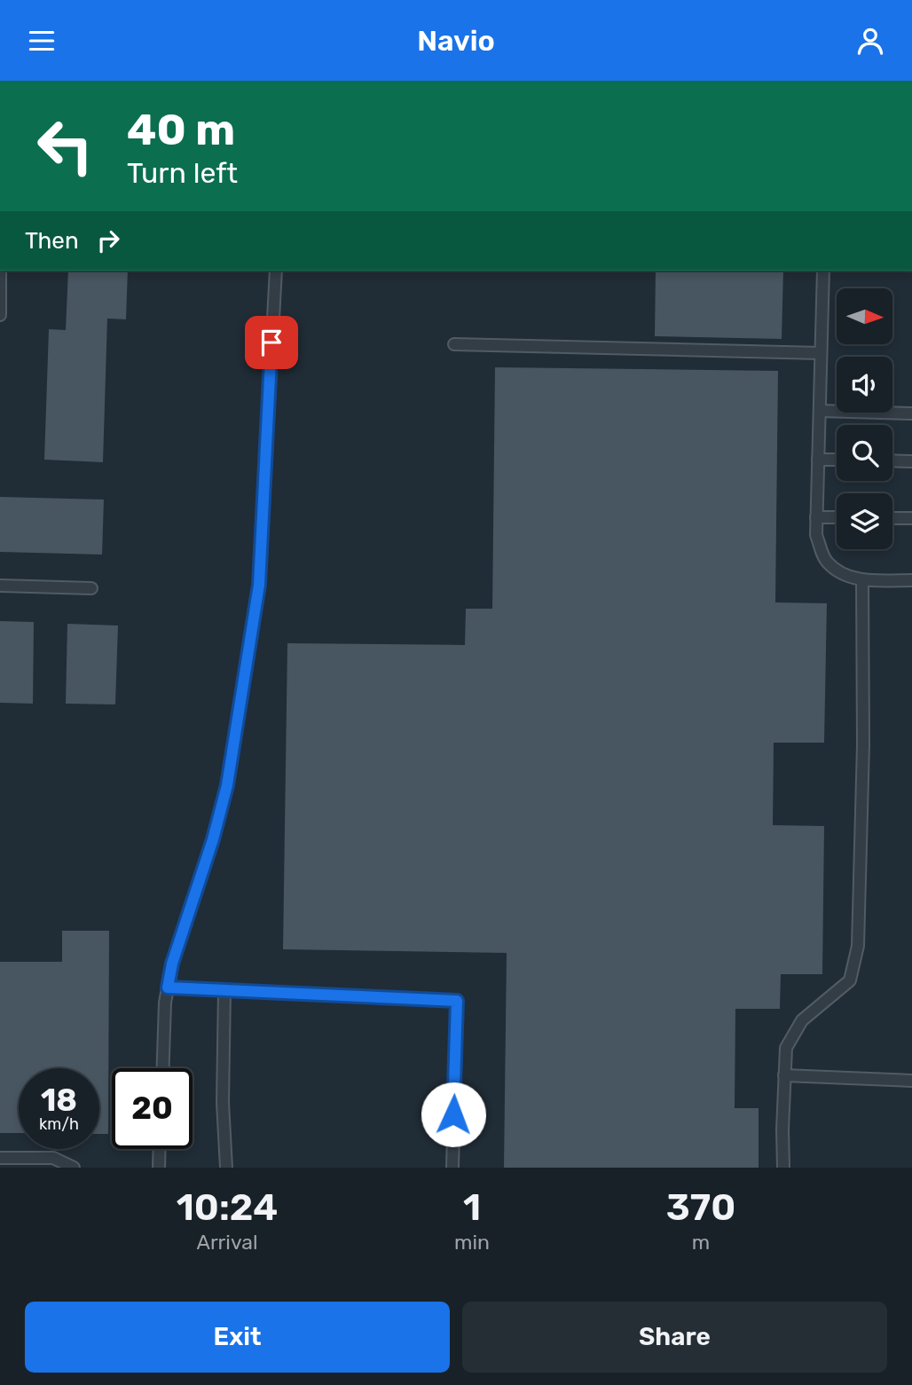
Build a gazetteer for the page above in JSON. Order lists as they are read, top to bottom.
{
  "north": "right",
  "page": {
    "header": "Navio",
    "turn": ["40 m", "Turn left"],
    "then": "Then",
    "speed": "18 km/h",
    "limit": "20",
    "eta": [
      "10:24",
      "Arrival",
      "1",
      "min",
      "370",
      "m"
    ],
    "buttons": ["Exit", "Share"]
  }
}
